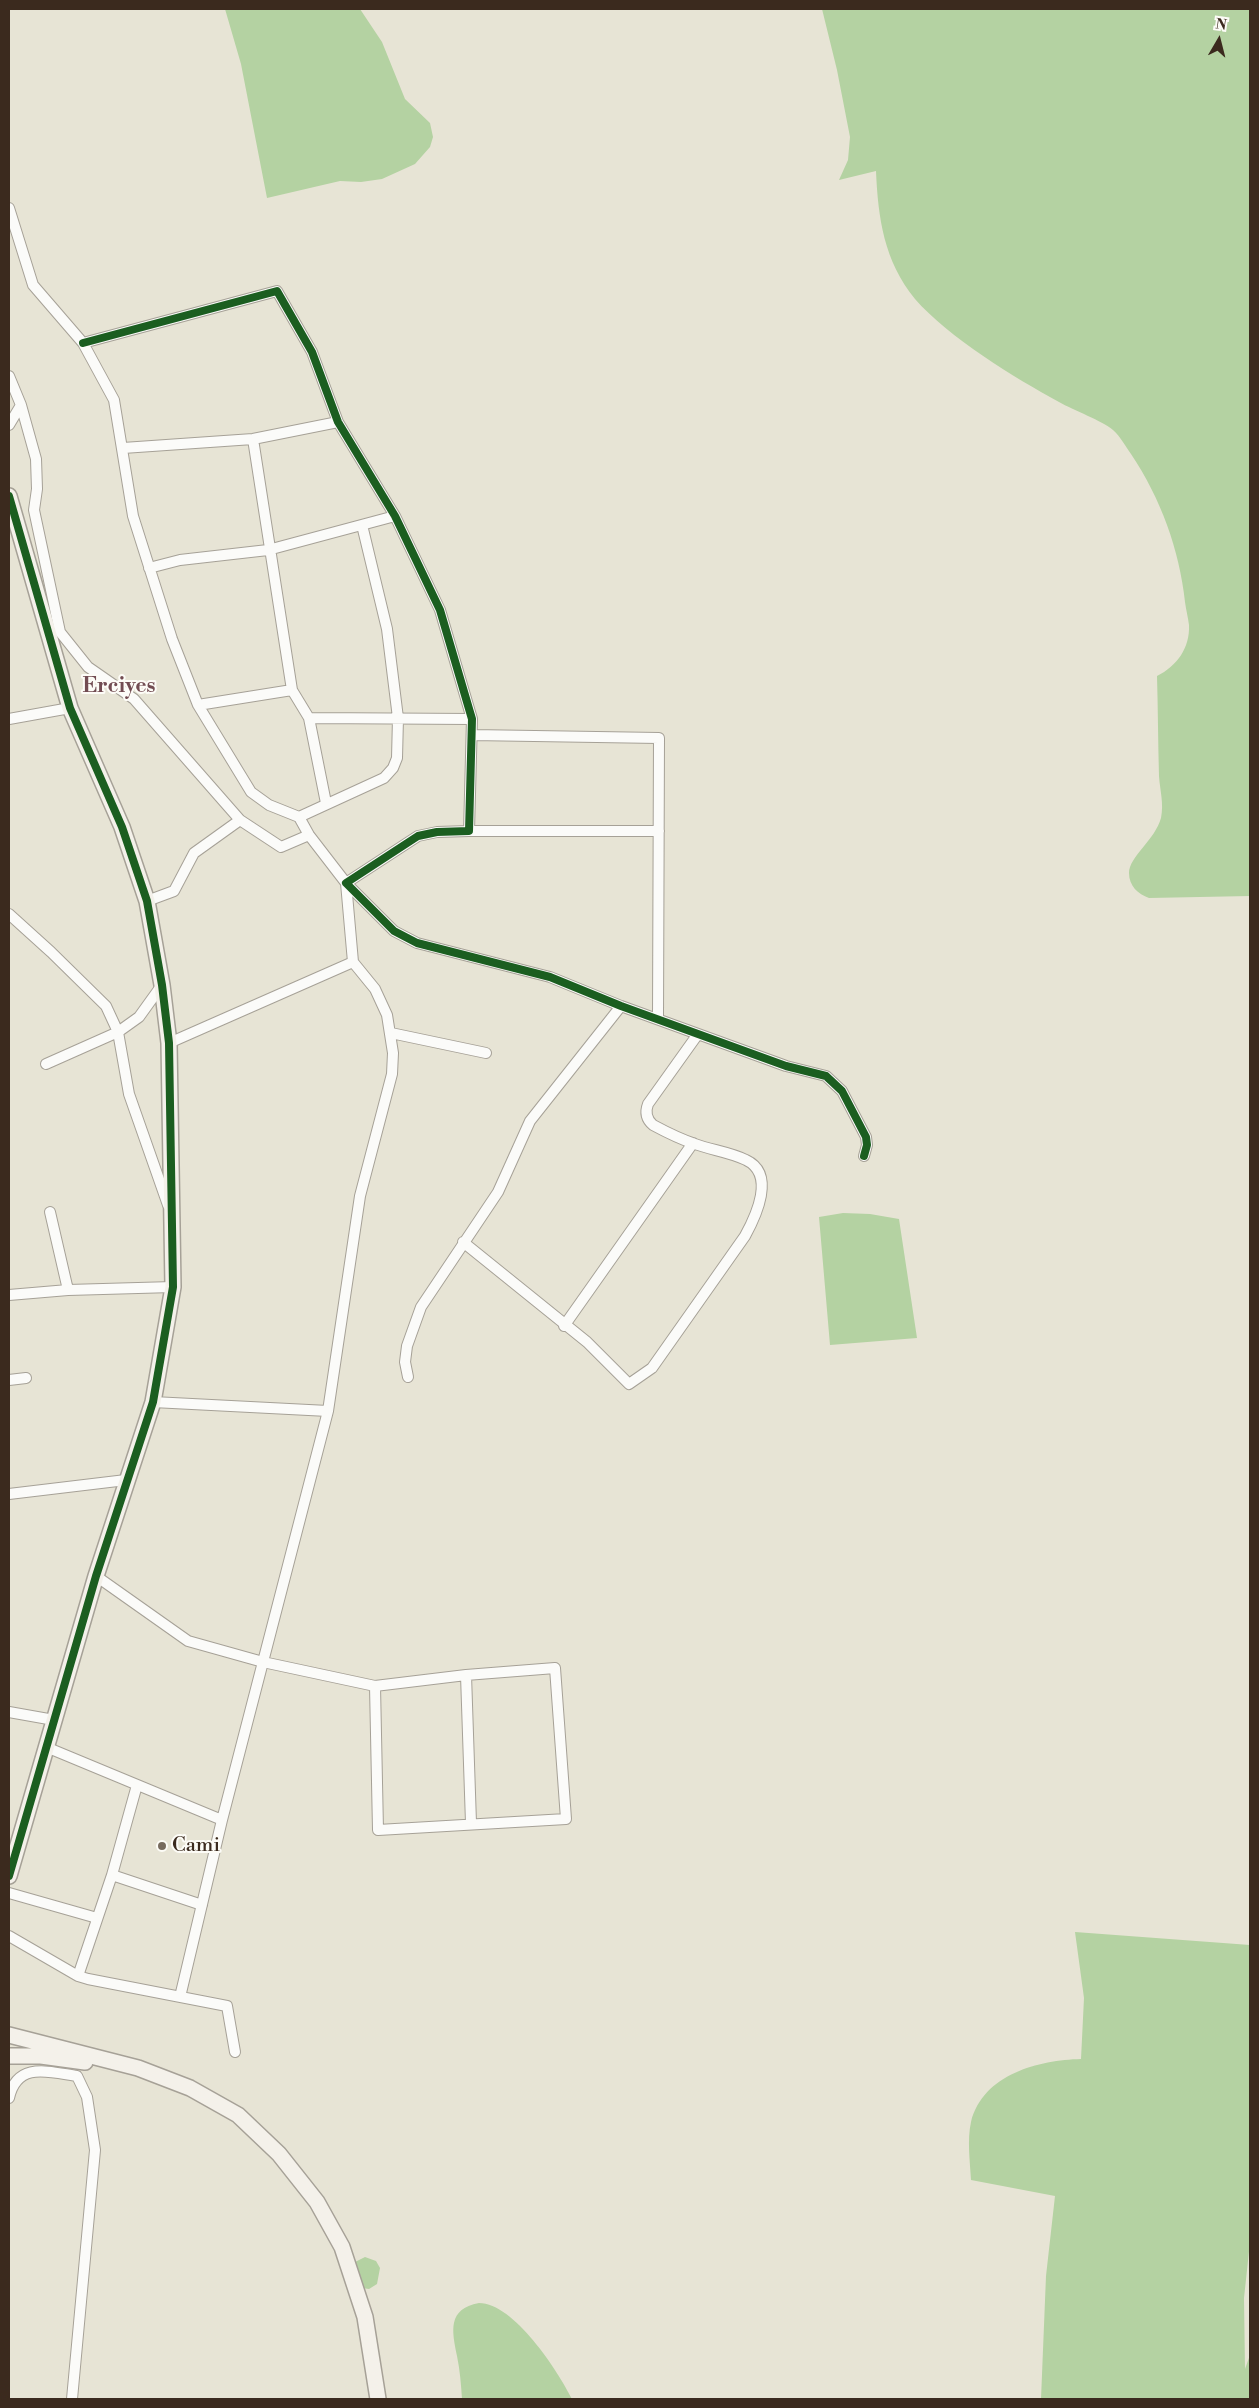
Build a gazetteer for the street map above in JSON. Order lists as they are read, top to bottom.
{
  "districts": ["Erciyes"],
  "places": ["Cami"],
  "north": "top"
}
